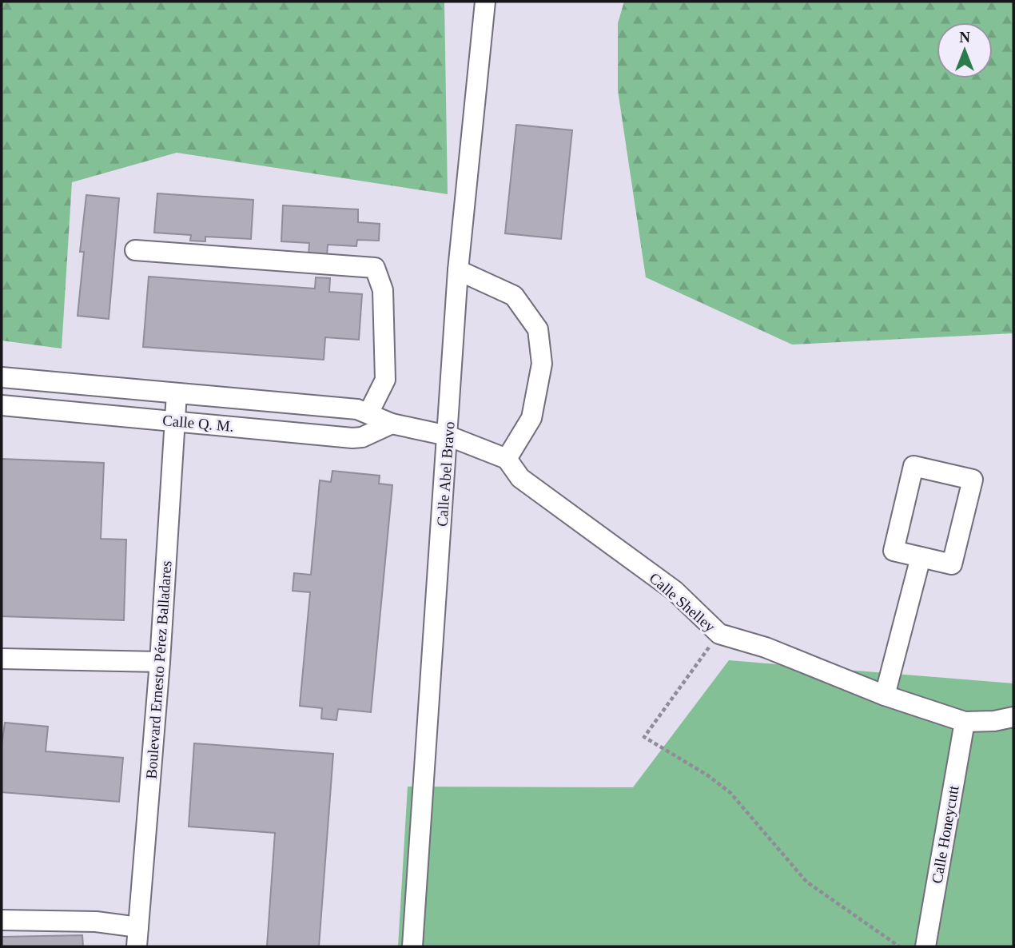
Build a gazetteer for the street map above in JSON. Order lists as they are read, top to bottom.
{
  "streets": {
    "street": [
      "Calle Q. M.",
      "Calle Abel Bravo",
      "Calle Shelley",
      "Boulevard Ernesto Pérez Balladares",
      "Calle Honeycutt"
    ]
  },
  "crossings": [
    ["Calle Q. M.", "Calle Abel Bravo"],
    ["Calle Q. M.", "Boulevard Ernesto Pérez Balladares"],
    ["Calle Shelley", "Calle Honeycutt"]
  ],
  "north": "top"
}
